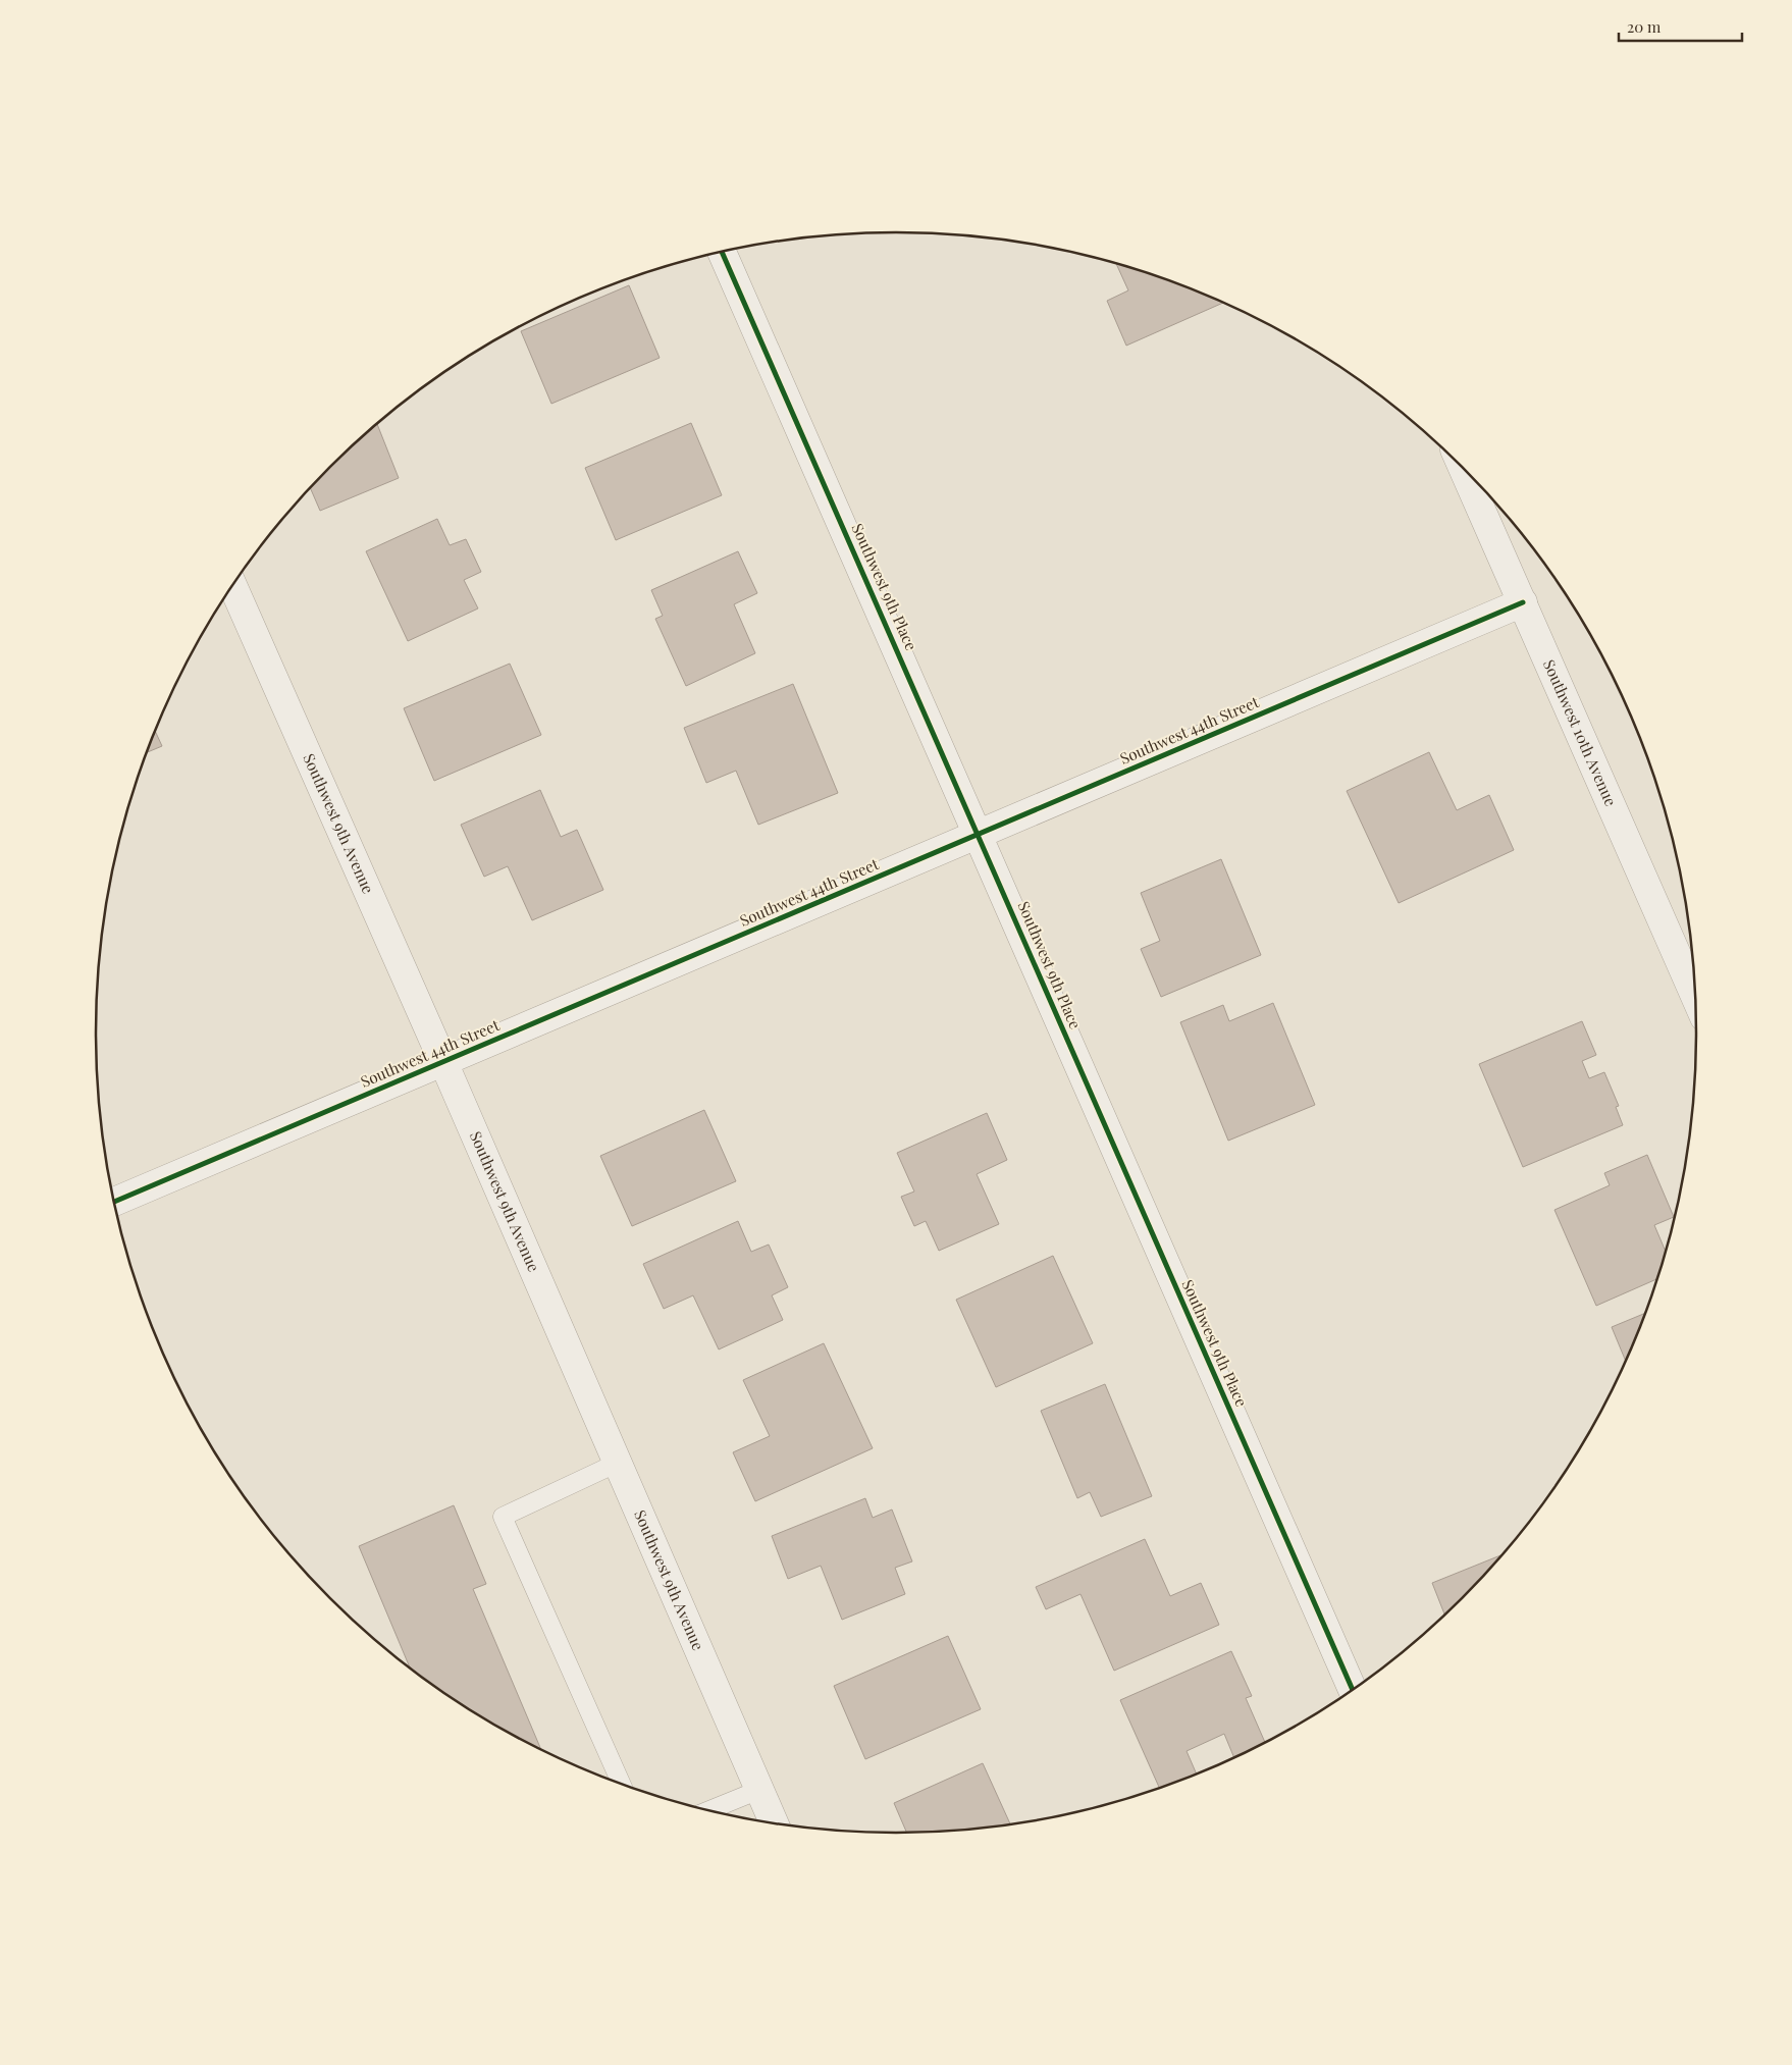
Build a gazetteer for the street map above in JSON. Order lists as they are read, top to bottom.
{
  "streets": {
    "street": [
      "Southwest 9th Place",
      "Southwest 44th Street",
      "Southwest 10th Avenue",
      "Southwest 9th Avenue"
    ]
  },
  "crossings": [
    ["Southwest 9th Place", "Southwest 44th Street"],
    ["Southwest 44th Street", "Southwest 10th Avenue"],
    ["Southwest 44th Street", "Southwest 9th Avenue"]
  ],
  "scale_bar": "20 m"
}
